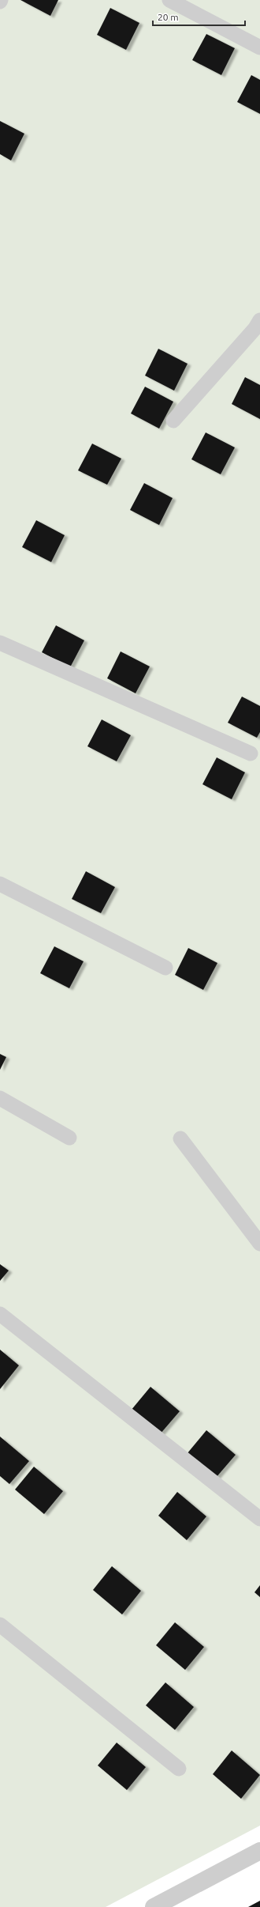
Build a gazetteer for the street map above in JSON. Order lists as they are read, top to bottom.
{
  "scale_bar": "20 m"
}
